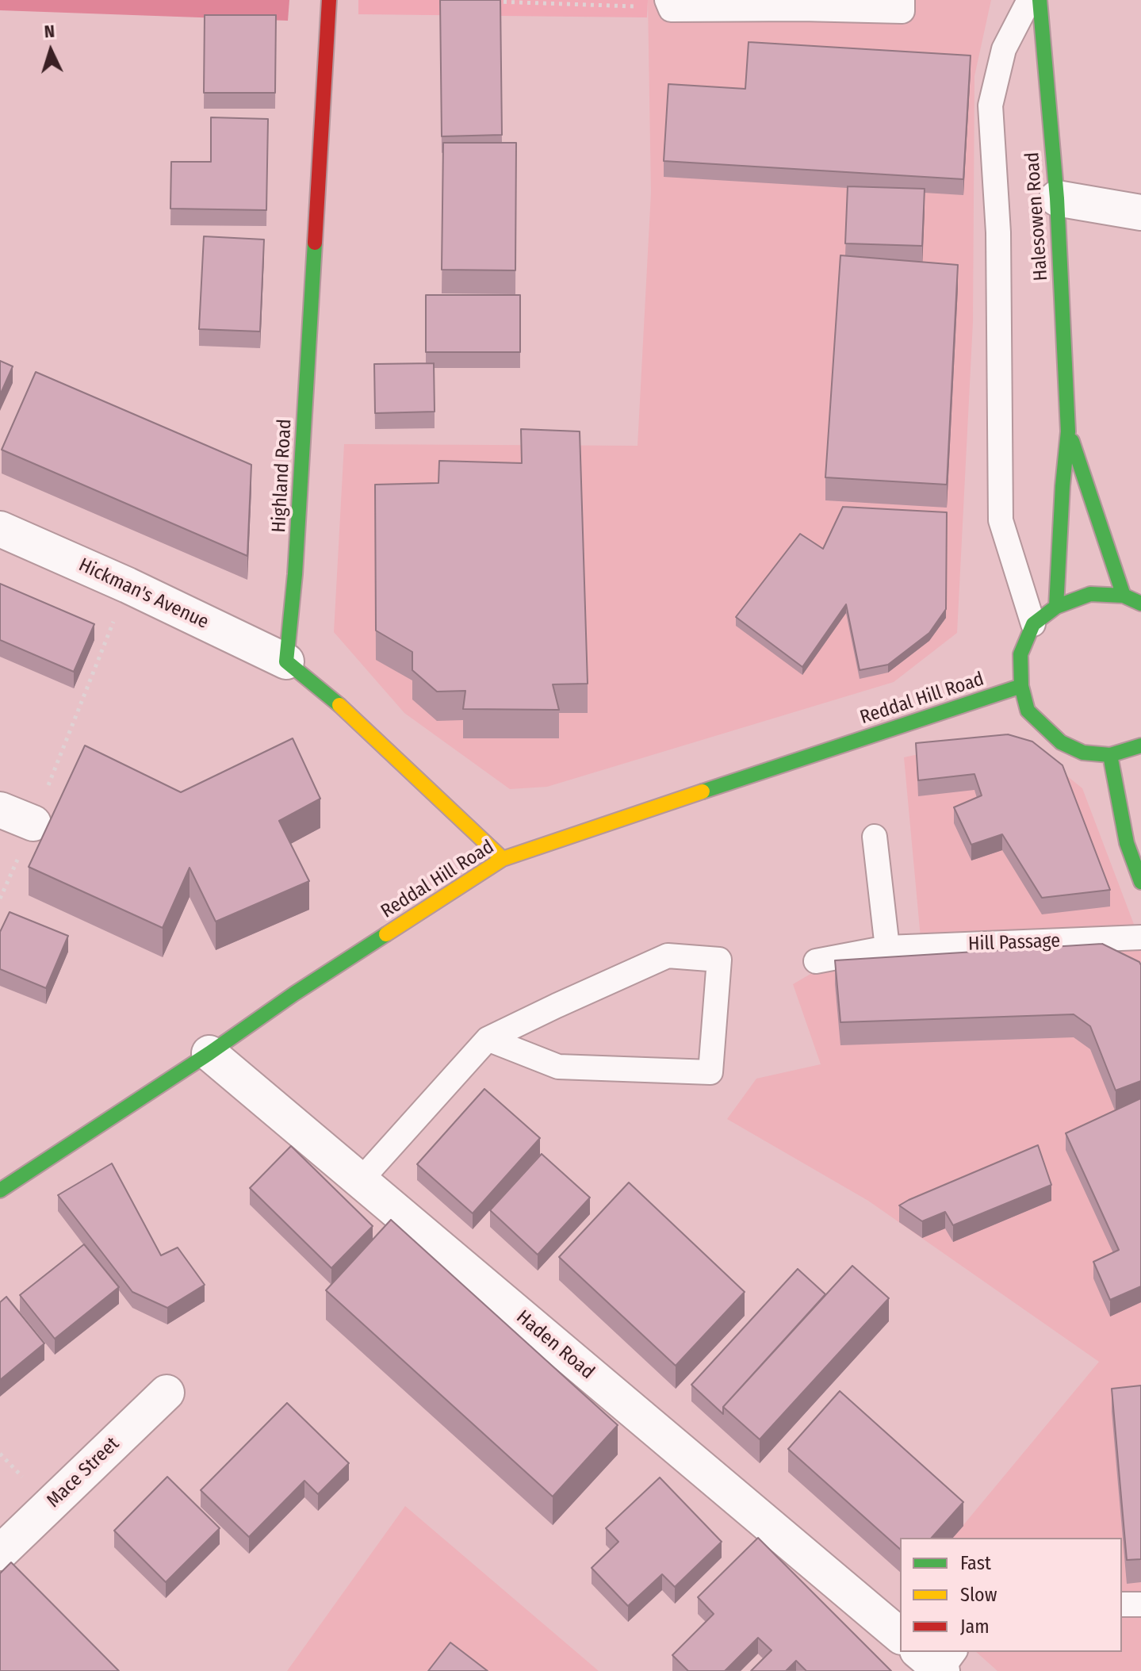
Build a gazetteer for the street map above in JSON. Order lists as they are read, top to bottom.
{
  "streets": {
    "main road": ["Halesowen Road", "Highland Road", "Reddal Hill Road"],
    "street": ["Hickman's Avenue", "Haden Road", "Mace Street"],
    "lane": ["Hill Passage"]
  },
  "crossings": [
    ["Highland Road", "Hickman's Avenue"],
    ["Reddal Hill Road", "Haden Road"]
  ],
  "legend": ["Fast", "Slow", "Jam"],
  "north": "top"
}
